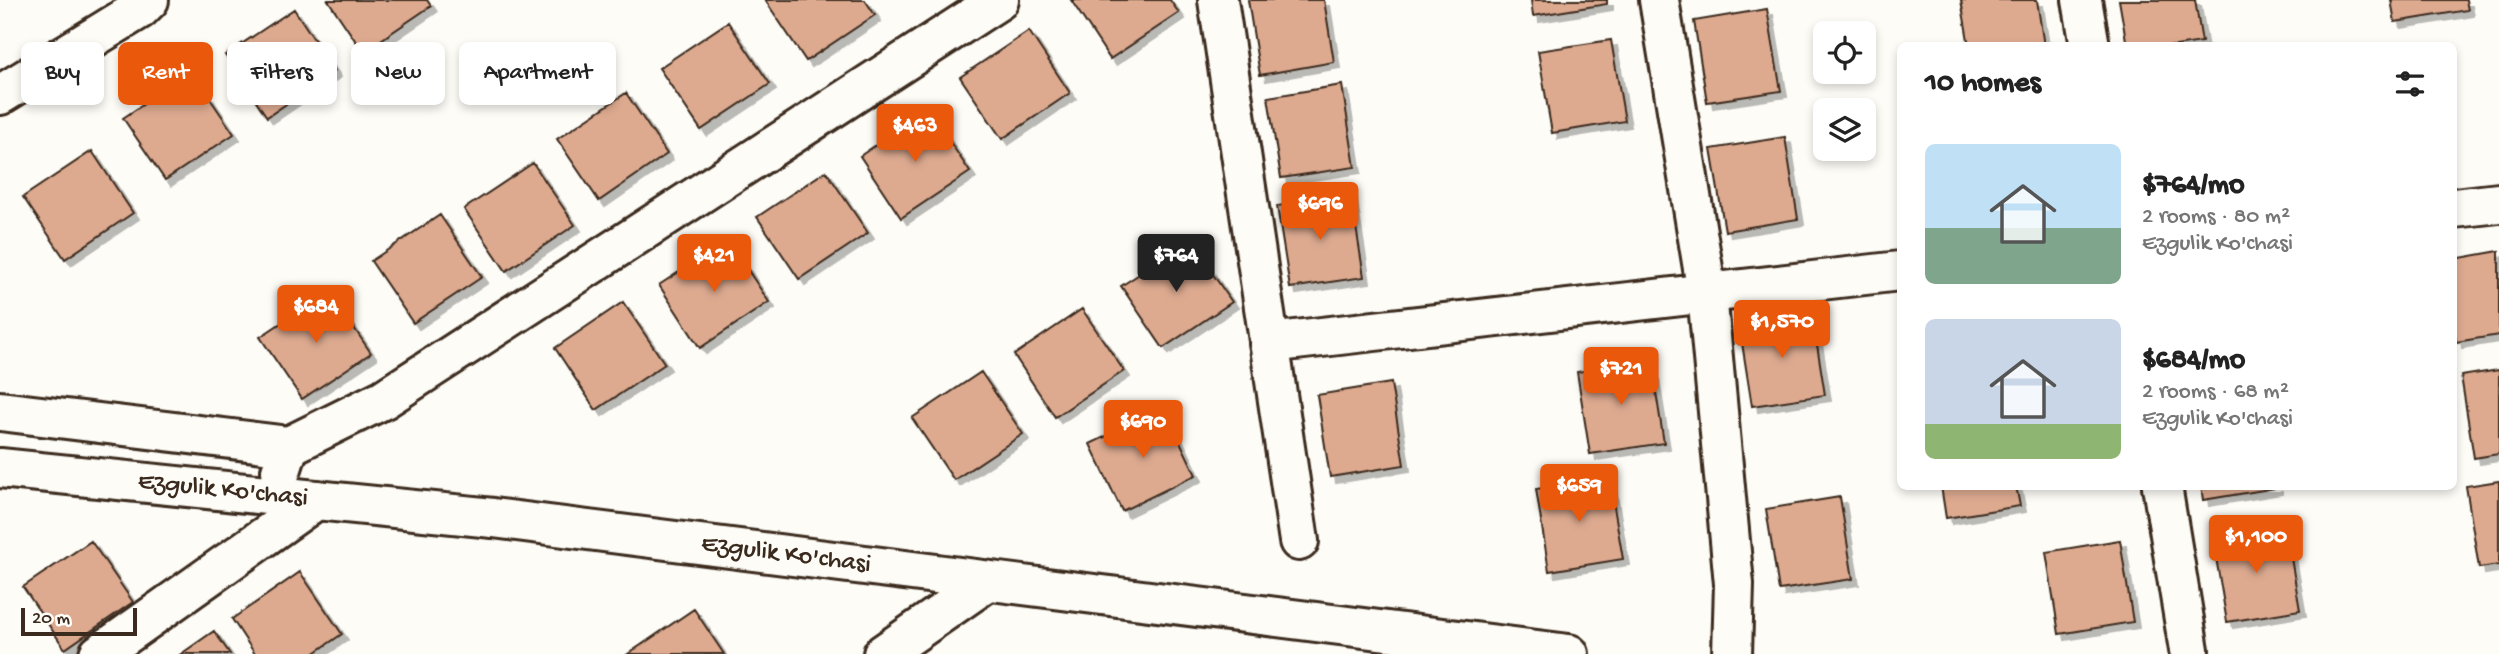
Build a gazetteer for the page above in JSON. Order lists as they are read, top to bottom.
{
  "streets": {
    "street": ["Ezgulik Ko'chasi"]
  },
  "scale_bar": "20 m",
  "page": {
    "chip": [
      "Buy",
      "Rent",
      "Filters",
      "New",
      "Apartment"
    ],
    "heading": "10 homes",
    "price": [
      "$463",
      "$696",
      "$421",
      "$764",
      "$684",
      "$1,570",
      "$721",
      "$690",
      "$659",
      "$1,100"
    ],
    "list": [
      {
        "name": "$764/mo",
        "note": "2 rooms · 80 m² · Ezgulik Ko'chasi"
      },
      {
        "name": "$684/mo",
        "note": "2 rooms · 68 m² · Ezgulik Ko'chasi"
      }
    ],
    "scale": "20 m"
  }
}
